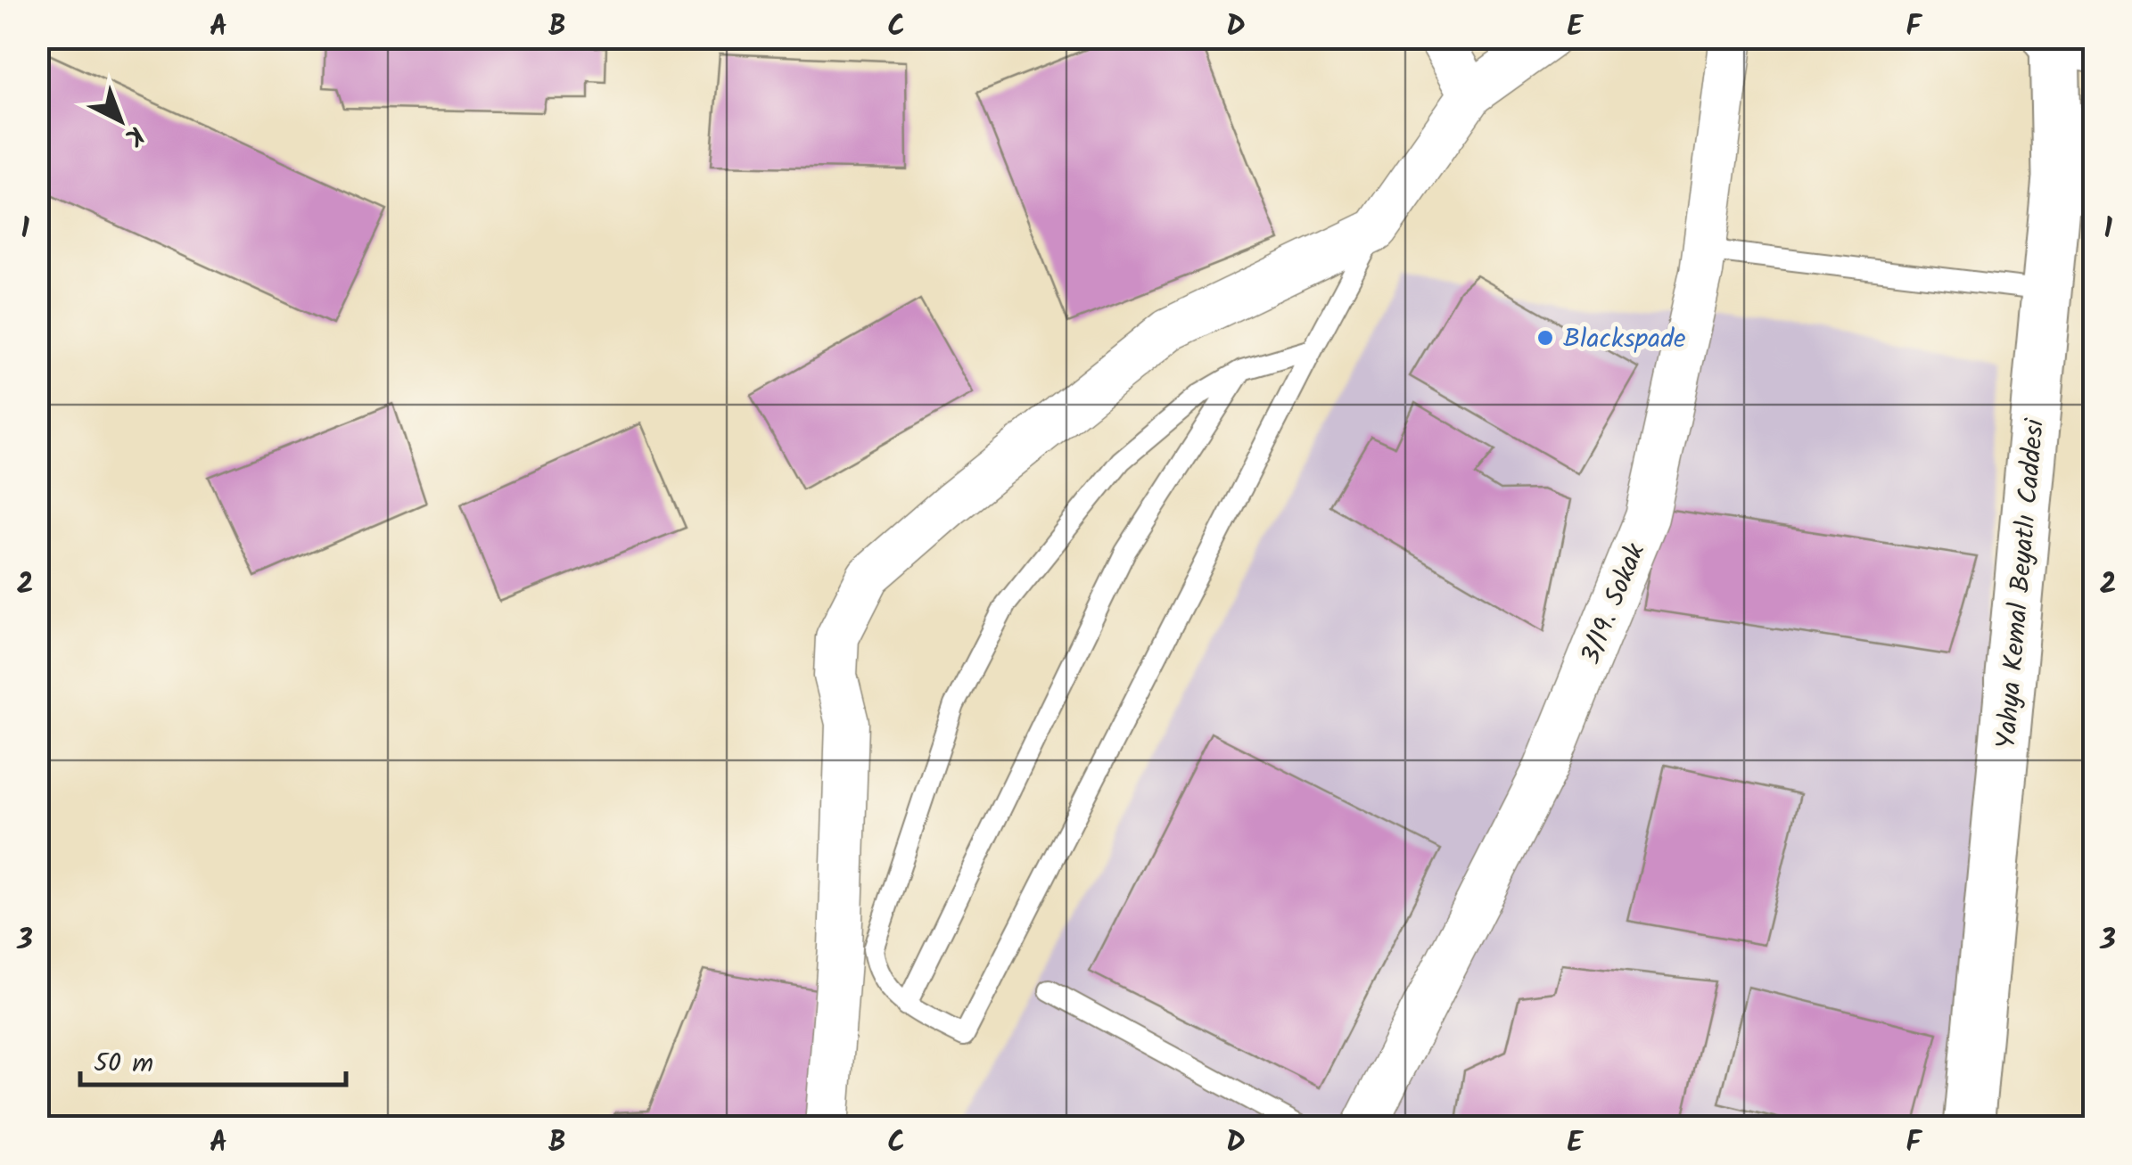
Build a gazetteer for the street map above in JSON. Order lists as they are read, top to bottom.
{
  "streets": {
    "street": ["Yahya Kemal Beyatlı Caddesi", "3/19. Sokak"]
  },
  "places": ["Blackspade"],
  "scale_bar": "50 m",
  "north": "bottom right",
  "grid": {
    "columns": [
      "A",
      "B",
      "C",
      "D",
      "E",
      "F"
    ],
    "rows": ["1", "2", "3"]
  }
}
